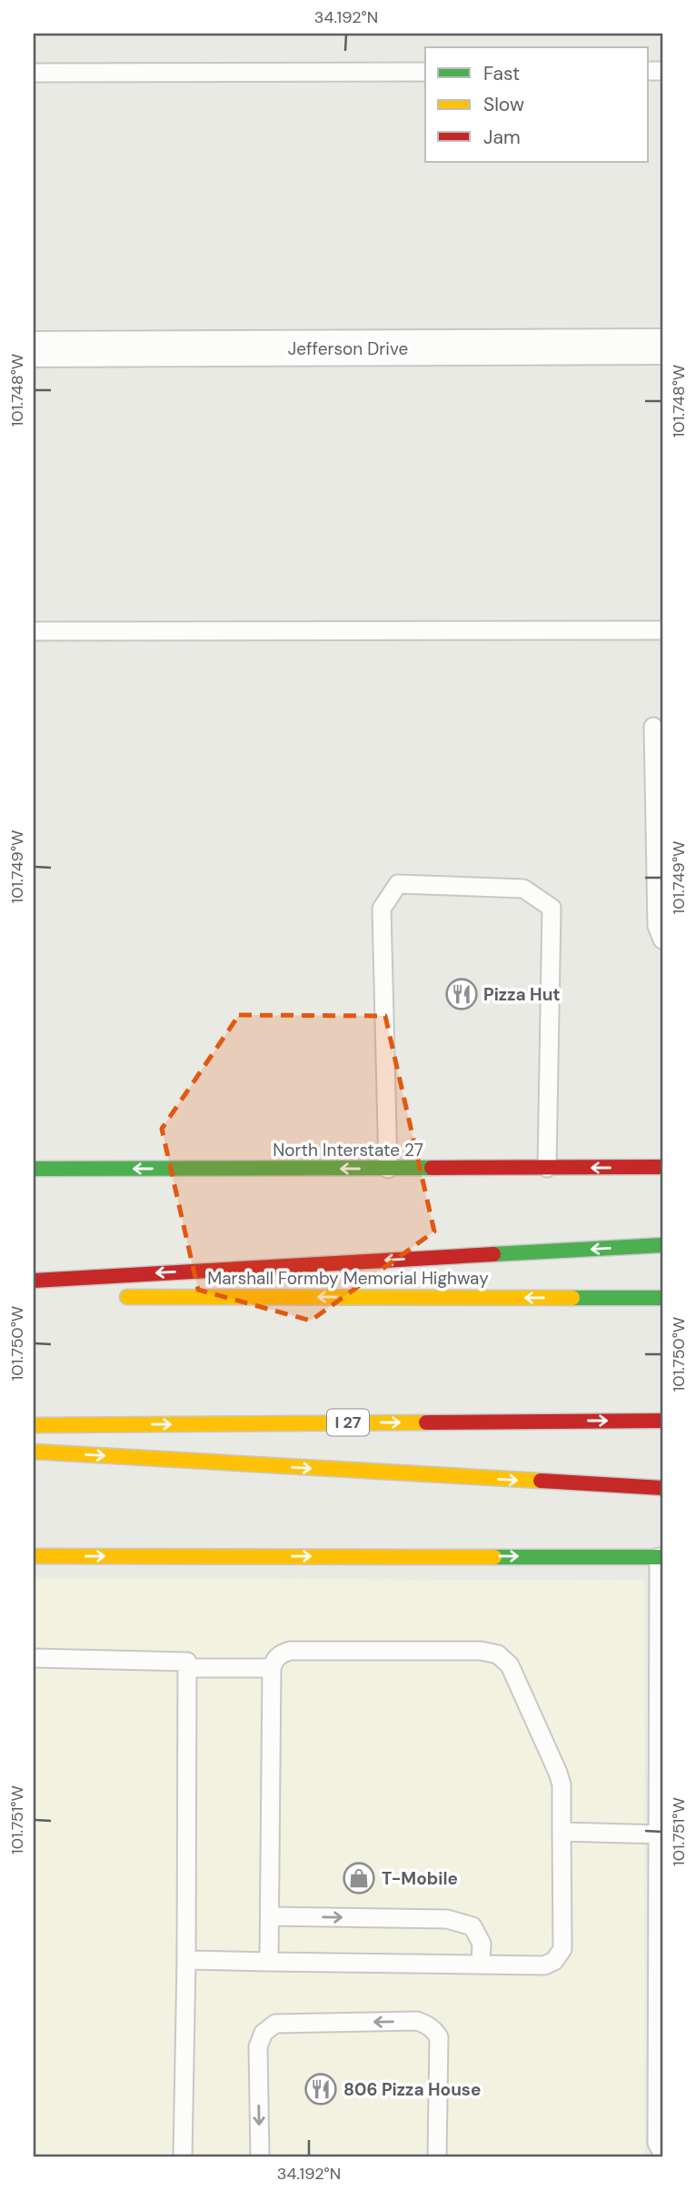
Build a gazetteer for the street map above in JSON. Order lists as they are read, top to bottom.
{
  "streets": {
    "main road": ["North Interstate 27", "Marshall Formby Memorial Highway", "I 27"],
    "street": ["Jefferson Drive"]
  },
  "places": {
    "restaurant": ["Pizza Hut", "806 Pizza House"],
    "shop": ["T-Mobile"]
  },
  "legend": ["Fast", "Slow", "Jam"],
  "coordinates": [
    "34.192°N",
    "101.748°W",
    "101.749°W",
    "101.750°W",
    "101.751°W"
  ]
}
